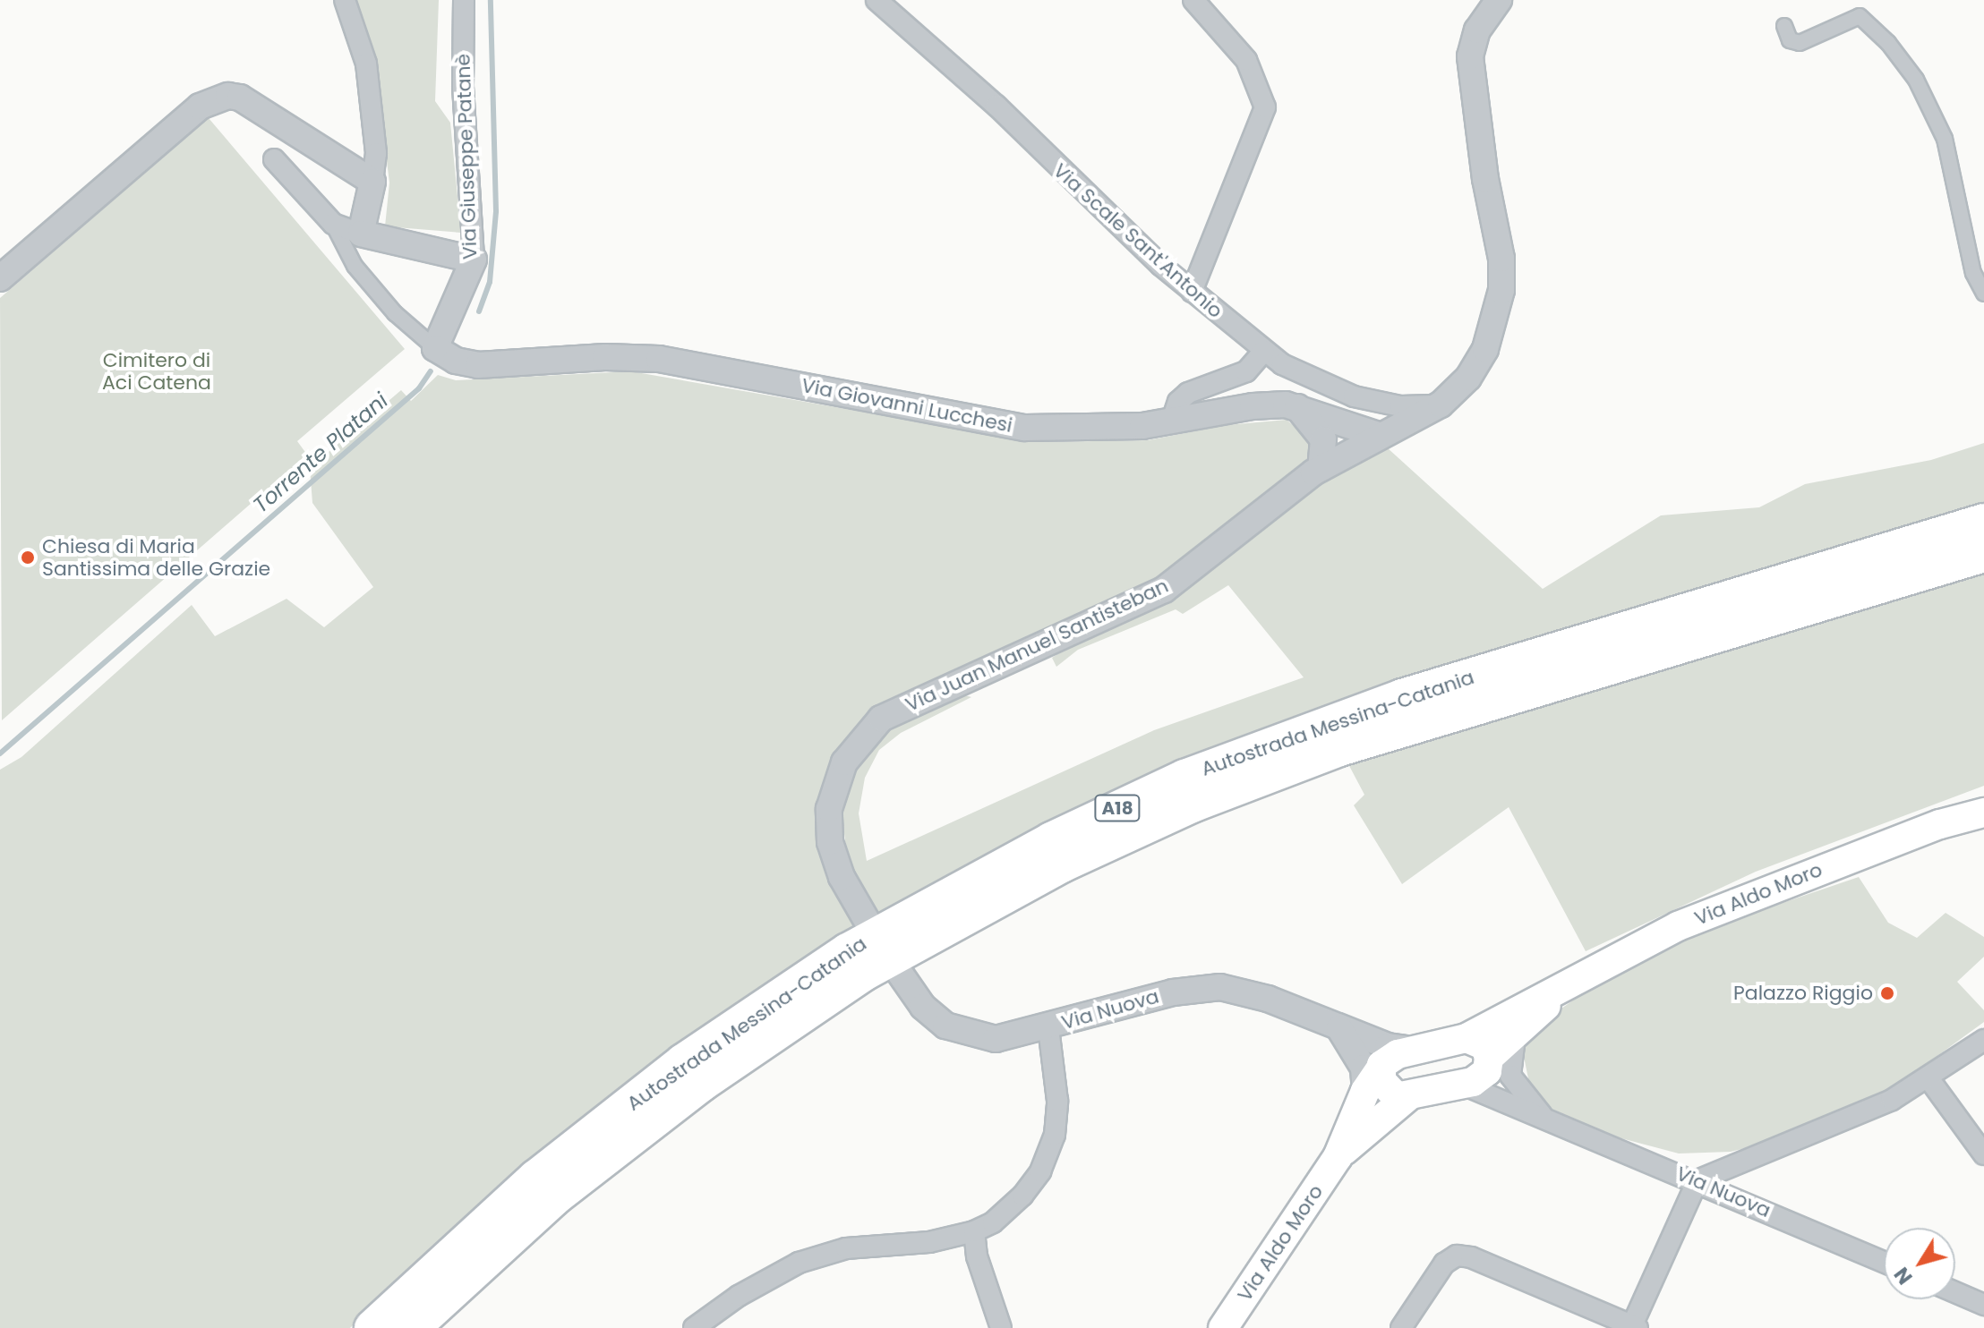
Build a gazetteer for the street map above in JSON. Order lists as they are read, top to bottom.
{
  "streets": {
    "highway": ["Autostrada Messina-Catania", "A18"],
    "main road": ["Via Aldo Moro"],
    "street": [
      "Via Giuseppe Patanè",
      "Via Scale Sant'Antonio",
      "Via Giovanni Lucchesi",
      "Via Juan Manuel Santisteban",
      "Via Nuova"
    ]
  },
  "crossings": [
    ["Via Giuseppe Patanè", "Via Giovanni Lucchesi"],
    ["Via Scale Sant'Antonio", "Via Juan Manuel Santisteban"],
    ["Via Giovanni Lucchesi", "Via Juan Manuel Santisteban"]
  ],
  "water": ["Torrente Platani"],
  "parks": ["Cimitero di Aci Catena"],
  "places": ["Chiesa di Maria Santissima delle Grazie", "Palazzo Riggio"],
  "north": "bottom left"
}
